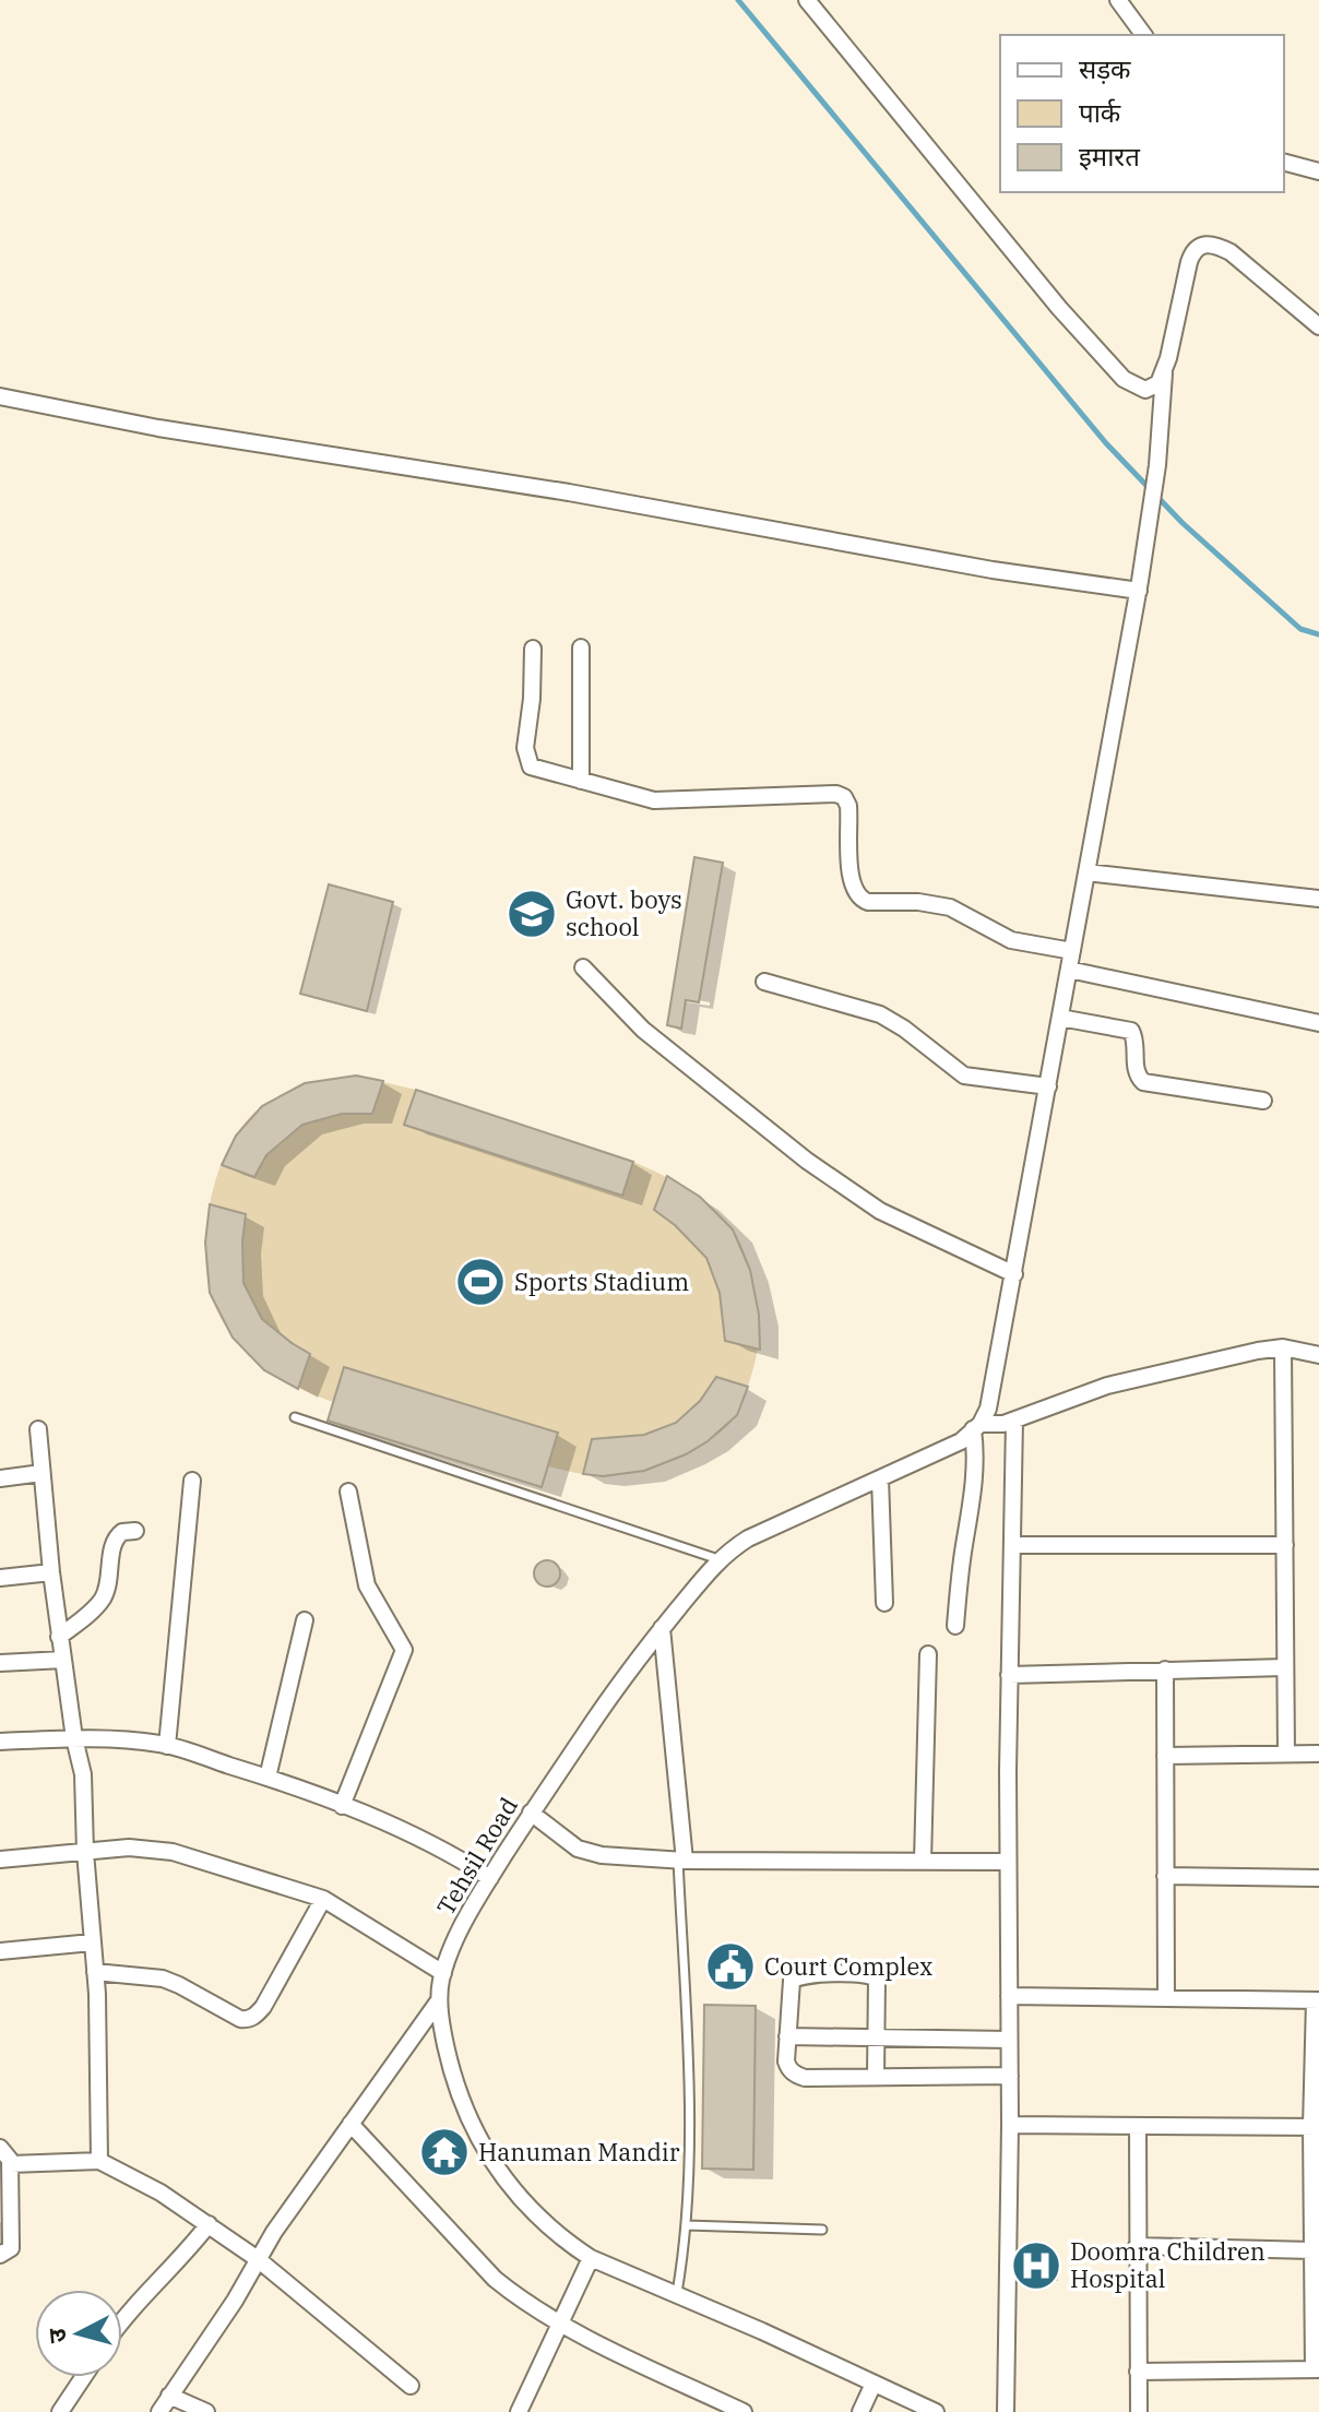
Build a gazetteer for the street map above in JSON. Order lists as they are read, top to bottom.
{
  "streets": {
    "street": ["Tehsil Road"]
  },
  "places": {
    "school or university": ["Govt. boys school"],
    "sports": ["Sports Stadium"],
    "public building": ["Court Complex"],
    "temple": ["Hanuman Mandir"],
    "hospital": ["Doomra Children Hospital"]
  },
  "legend": ["सड़क", "पार्क", "इमारत"],
  "north": "left"
}
